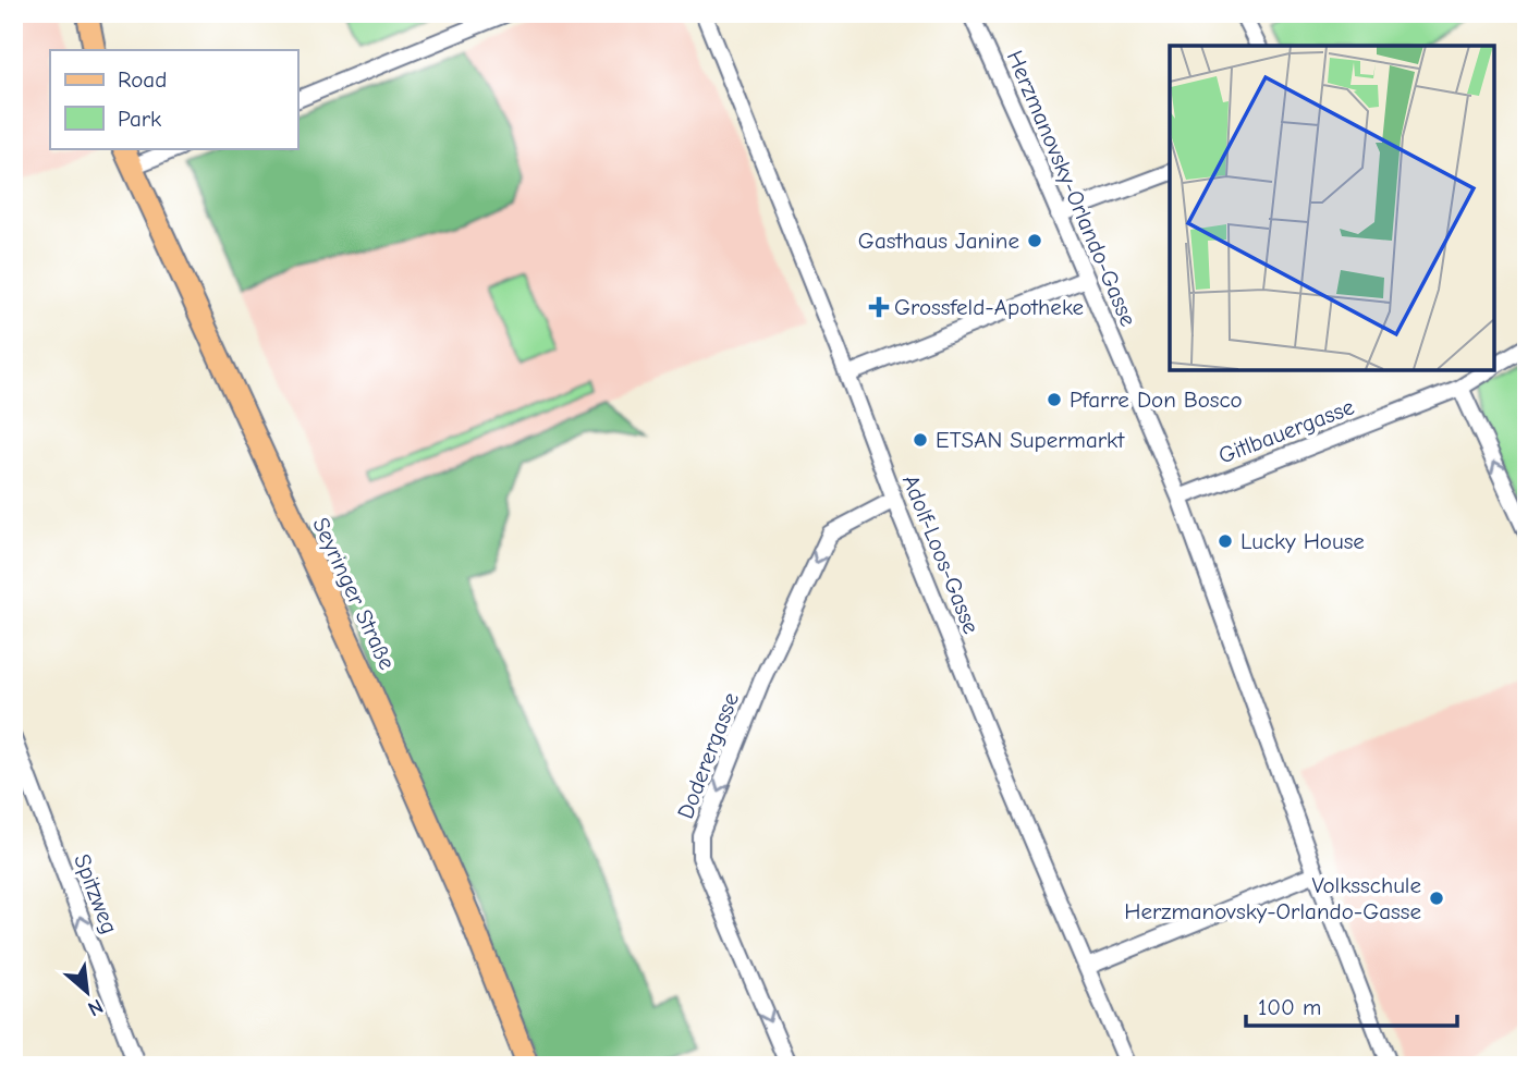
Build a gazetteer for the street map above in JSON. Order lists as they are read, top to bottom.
{
  "streets": {
    "main road": ["Seyringer Straße"],
    "street": [
      "Herzmanovsky-Orlando-Gasse",
      "Gitlbauergasse",
      "Adolf-Loos-Gasse",
      "Doderergasse",
      "Spitzweg"
    ]
  },
  "crossings": [
    ["Herzmanovsky-Orlando-Gasse", "Gitlbauergasse"],
    ["Adolf-Loos-Gasse", "Doderergasse"]
  ],
  "one_way": ["Doderergasse", "Spitzweg"],
  "places": {
    "other": [
      "Gasthaus Janine",
      "Pfarre Don Bosco",
      "ETSAN Supermarkt",
      "Lucky House",
      "Volksschule Herzmanovsky-Orlando-Gasse"
    ],
    "health": ["Grossfeld-Apotheke"]
  },
  "legend": ["Road", "Park"],
  "scale_bar": "100 m",
  "north": "bottom right"
}
